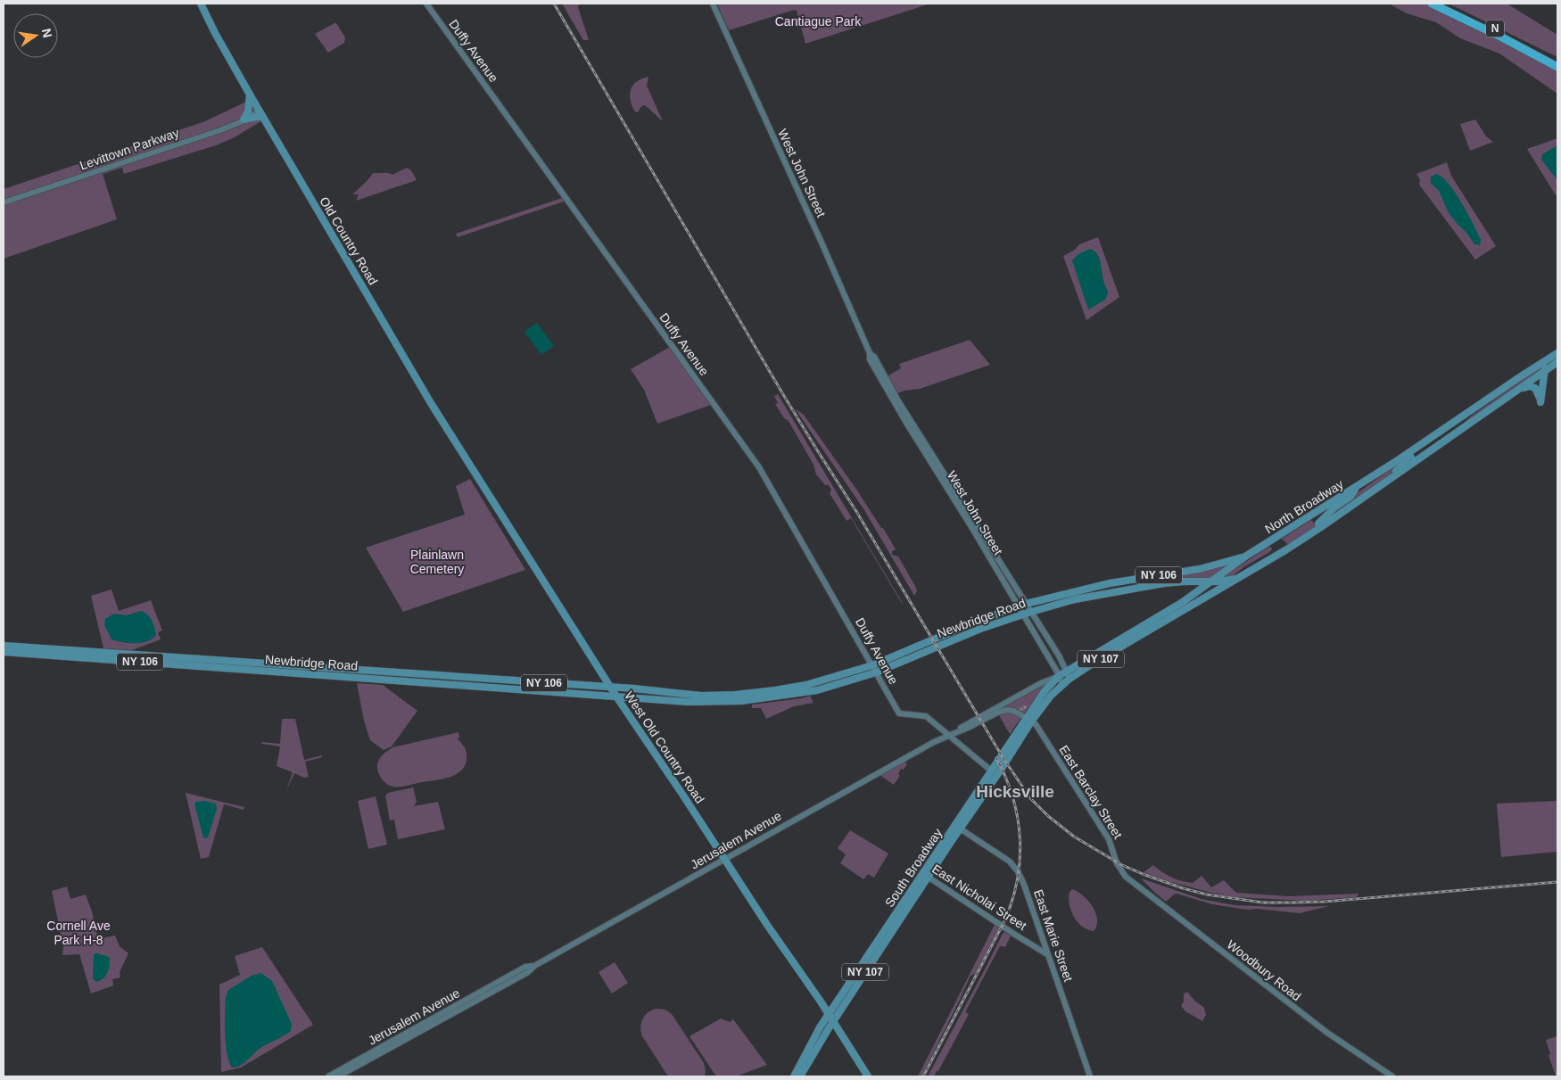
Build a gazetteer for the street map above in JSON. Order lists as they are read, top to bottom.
{
  "streets": {
    "highway": ["N"],
    "main road": [
      "Duffy Avenue",
      "Levittown Parkway",
      "West John Street",
      "Old Country Road",
      "North Broadway",
      "NY 106",
      "Newbridge Road",
      "NY 107",
      "West Old Country Road",
      "East Barclay Street",
      "Jerusalem Avenue",
      "South Broadway",
      "East Nicholai Street",
      "East Marie Street",
      "Woodbury Road"
    ]
  },
  "crossings": [
    ["Duffy Avenue", "NY 106"],
    ["Duffy Avenue", "Newbridge Road"],
    ["Duffy Avenue", "Jerusalem Avenue"],
    ["West John Street", "North Broadway"],
    ["West John Street", "NY 106"],
    ["West John Street", "Newbridge Road"],
    ["West John Street", "Jerusalem Avenue"],
    ["West John Street", "South Broadway"],
    ["Old Country Road", "West Old Country Road"],
    ["North Broadway", "NY 106"],
    ["North Broadway", "Newbridge Road"],
    ["North Broadway", "Jerusalem Avenue"],
    ["North Broadway", "South Broadway"],
    ["NY 106", "Newbridge Road"],
    ["NY 106", "West Old Country Road"],
    ["Newbridge Road", "West Old Country Road"],
    ["West Old Country Road", "Jerusalem Avenue"],
    ["West Old Country Road", "South Broadway"],
    ["East Barclay Street", "Jerusalem Avenue"],
    ["East Barclay Street", "South Broadway"],
    ["East Barclay Street", "Woodbury Road"],
    ["Jerusalem Avenue", "South Broadway"],
    ["South Broadway", "East Nicholai Street"],
    ["South Broadway", "East Marie Street"],
    ["East Nicholai Street", "East Marie Street"]
  ],
  "districts": ["Hicksville"],
  "parks": ["Cantiague Park", "Plainlawn Cemetery", "Cornell Ave Park H-8"],
  "north": "right"
}
